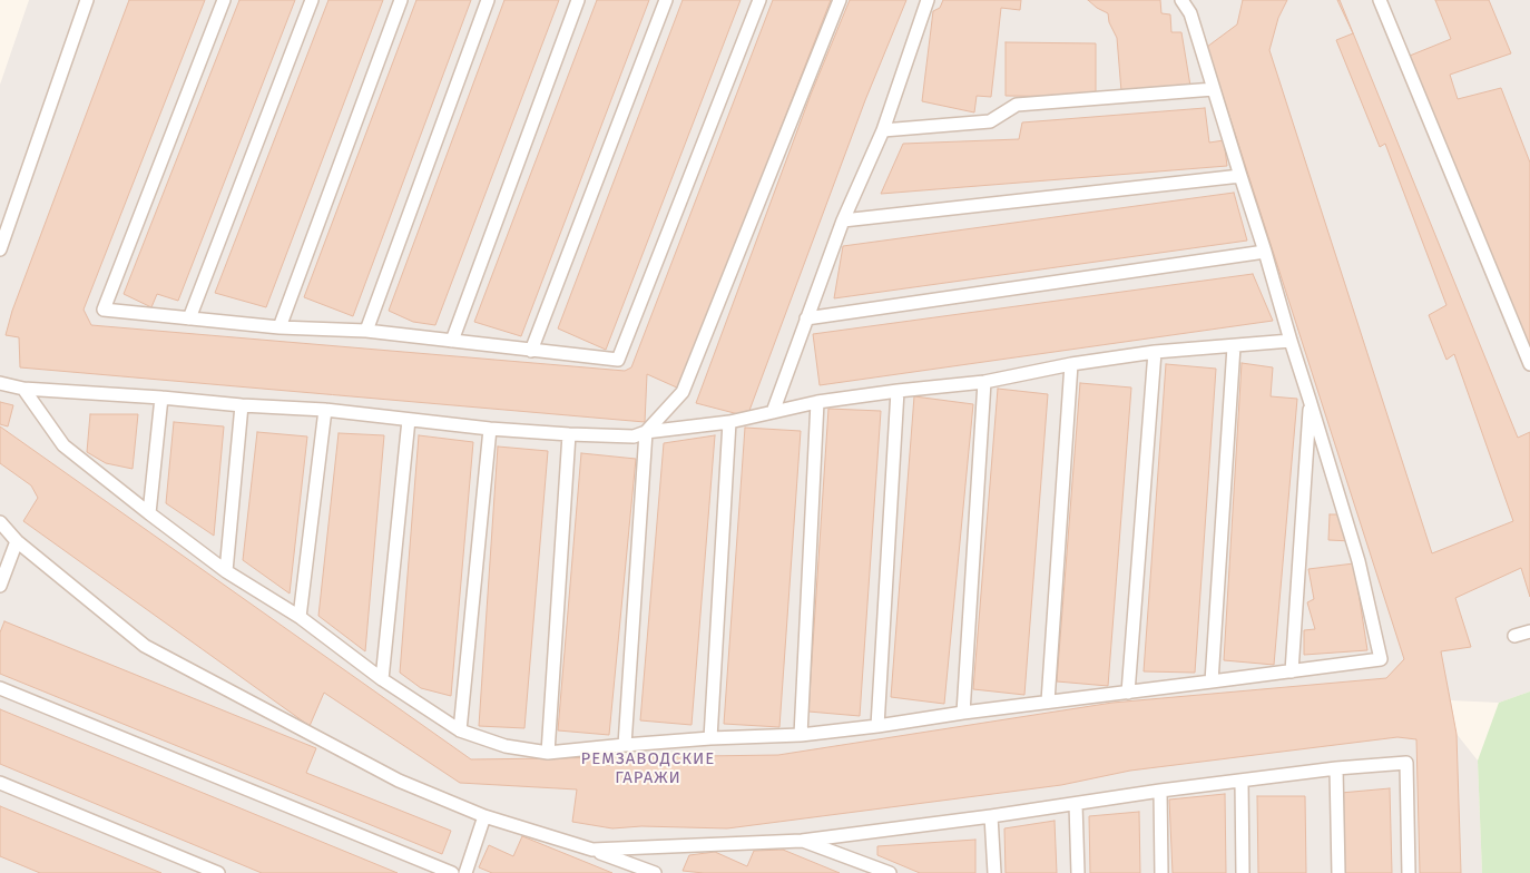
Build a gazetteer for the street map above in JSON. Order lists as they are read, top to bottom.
{
  "districts": ["РЕМЗАВОДСКИЕ ГАРАЖИ"]
}
